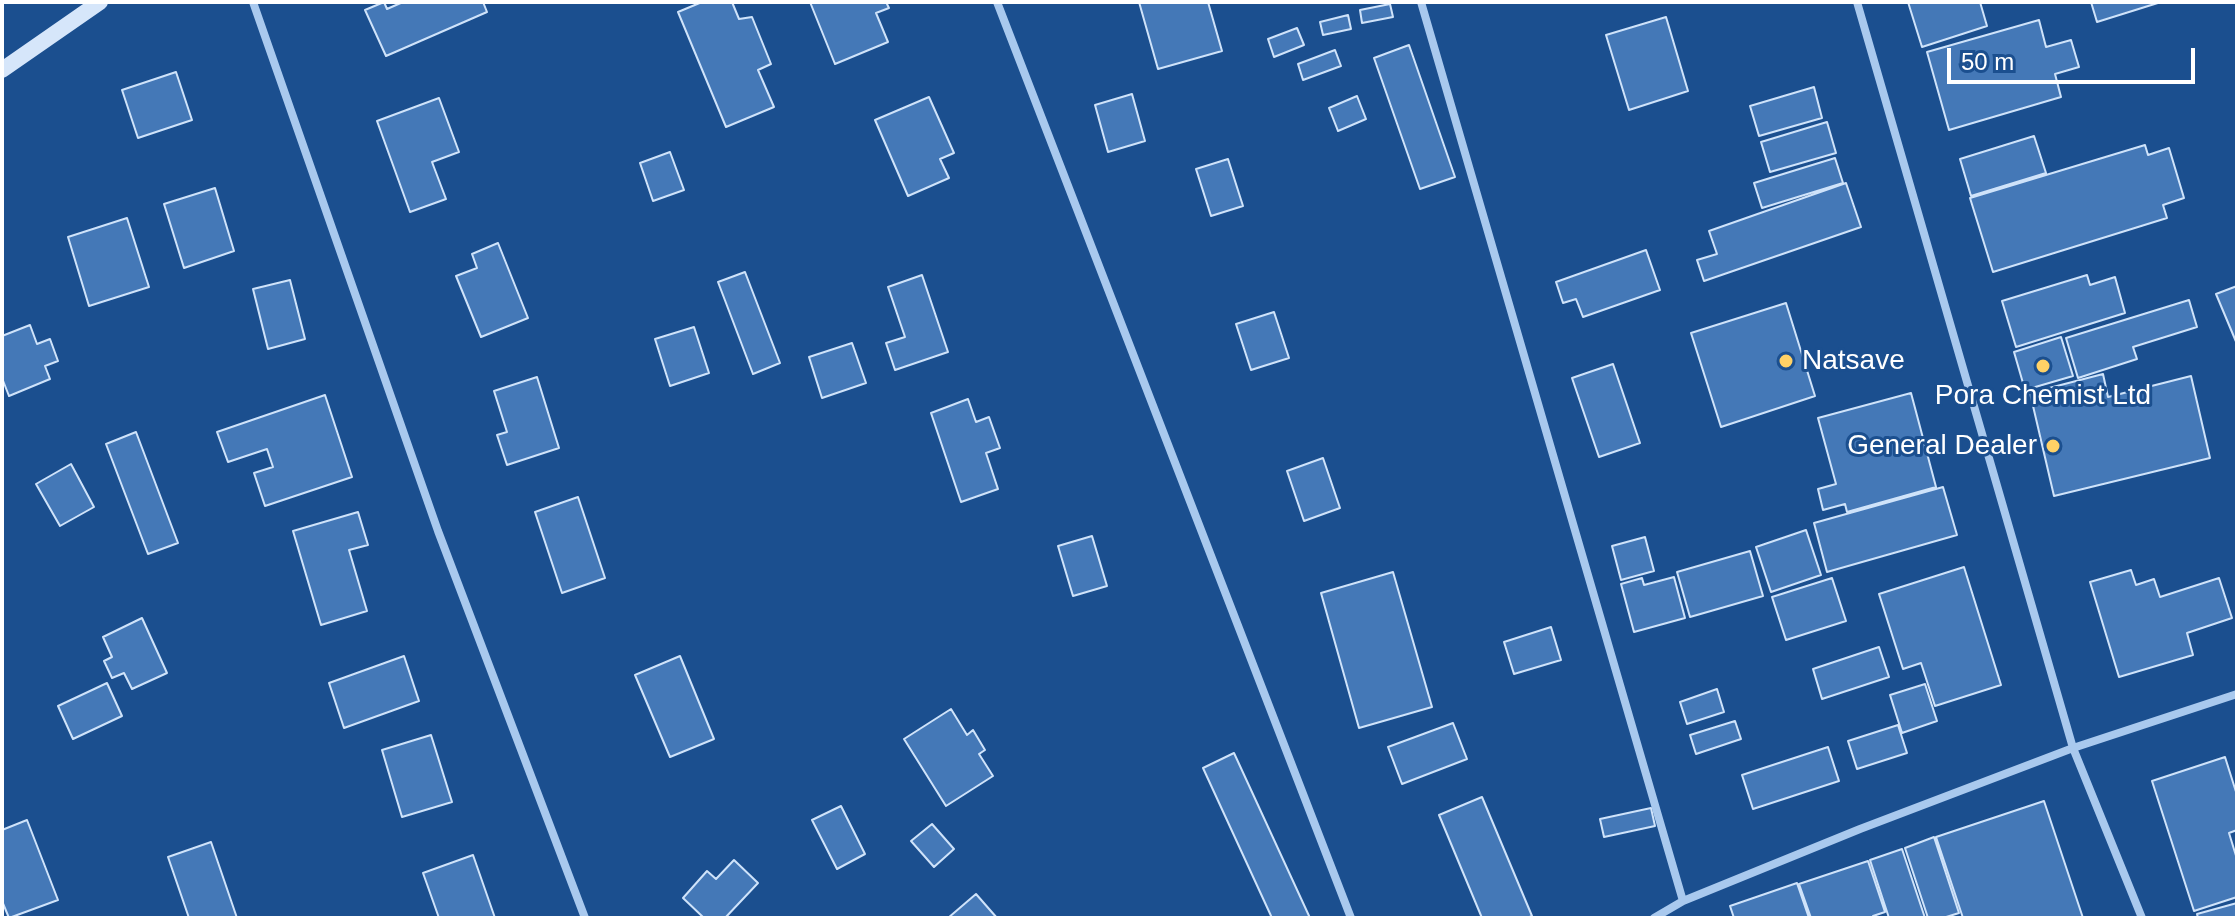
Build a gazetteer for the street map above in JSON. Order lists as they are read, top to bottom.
{
  "places": ["Natsave", "Pora Chemist Ltd", "General Dealer"],
  "scale_bar": "50 m"
}
